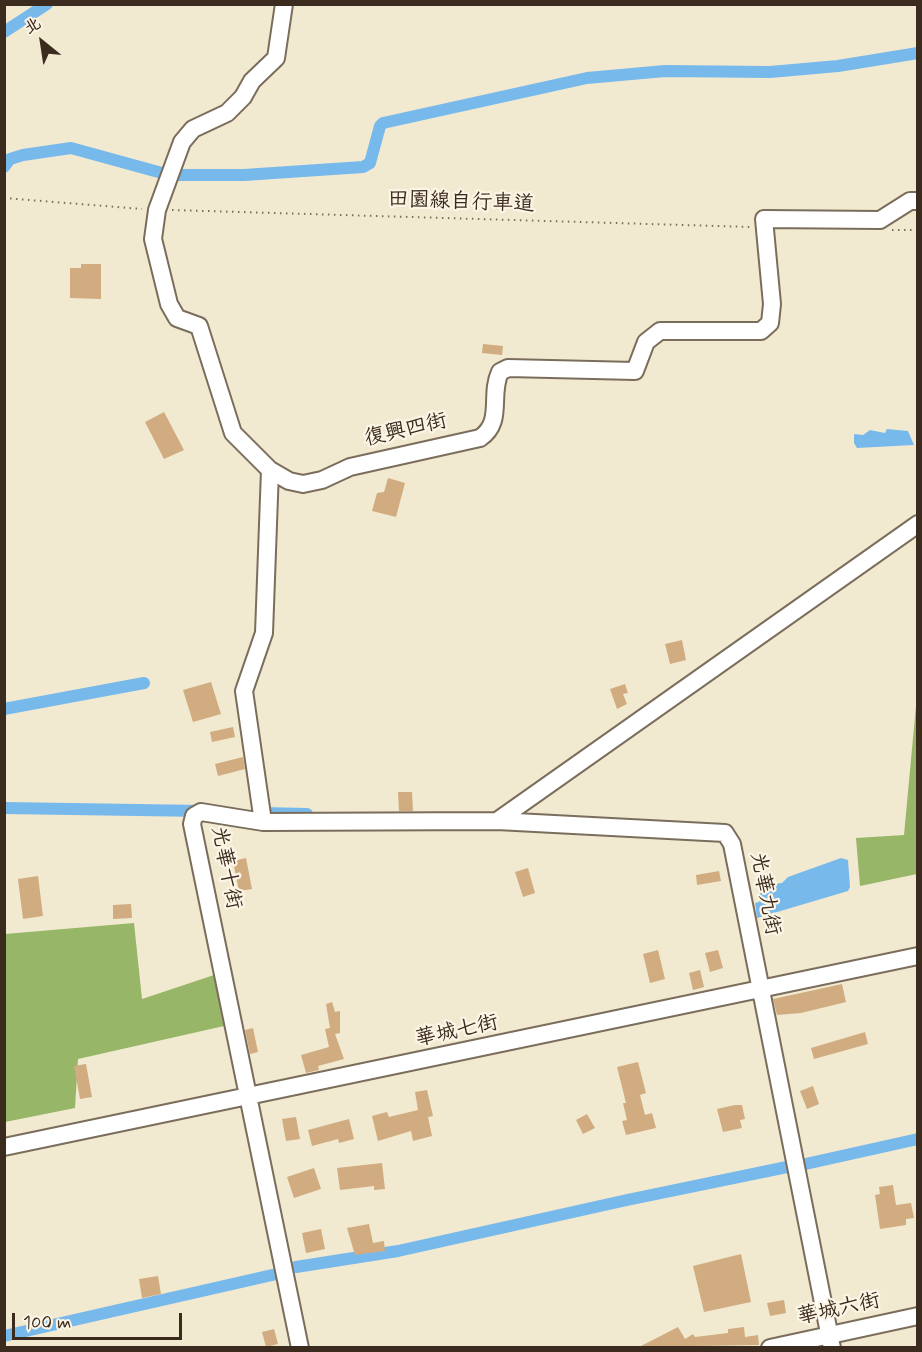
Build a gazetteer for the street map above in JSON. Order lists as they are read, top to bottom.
{
  "streets": {
    "street": [
      "復興四街",
      "光華十街",
      "光華九街",
      "華城七街",
      "華城六街"
    ],
    "path": ["田園線自行車道"]
  },
  "crossings": [
    ["田園線自行車道", "復興四街"],
    ["光華十街", "光華九街"],
    ["光華十街", "華城七街"],
    ["光華九街", "華城七街"],
    ["光華九街", "華城六街"]
  ],
  "scale_bar": "100 m",
  "north": "top left"
}
